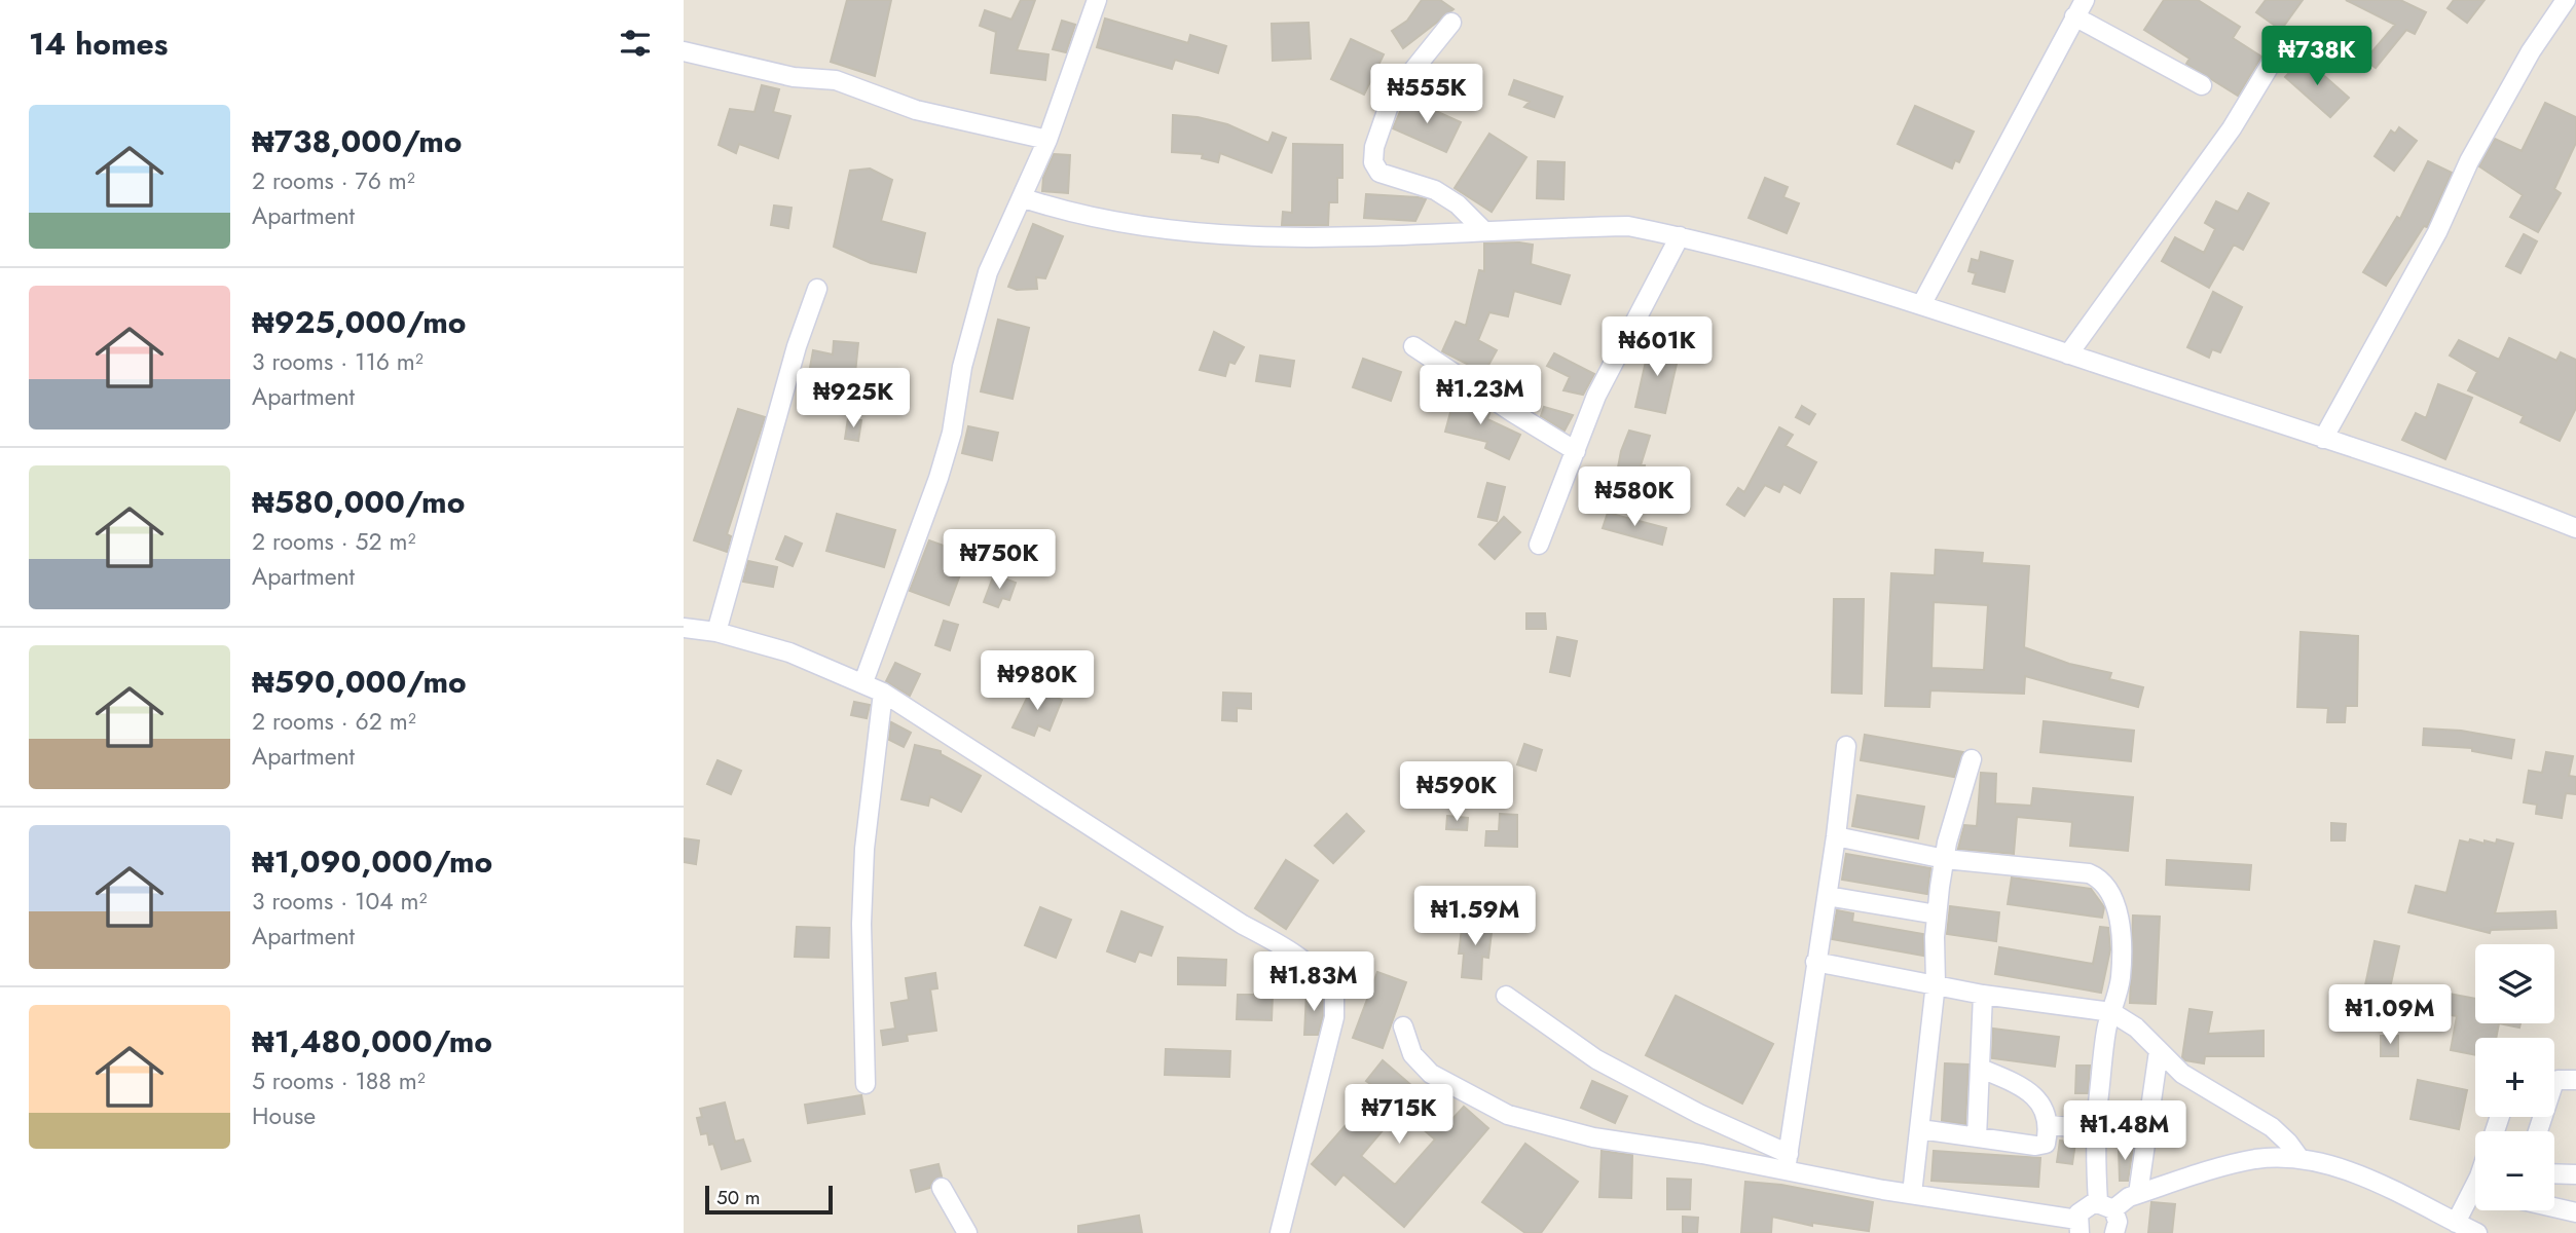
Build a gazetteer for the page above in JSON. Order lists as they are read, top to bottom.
{
  "scale_bar": "50 m",
  "page": {
    "heading": "14 homes",
    "price": [
      "₦738K",
      "₦555K",
      "₦601K",
      "₦1.23M",
      "₦925K",
      "₦580K",
      "₦750K",
      "₦980K",
      "₦590K",
      "₦1.59M",
      "₦1.83M",
      "₦1.09M",
      "₦715K",
      "₦1.48M"
    ],
    "list": [
      {
        "name": "₦738,000/mo",
        "note": "2 rooms · 76 m² · Apartment"
      },
      {
        "name": "₦925,000/mo",
        "note": "3 rooms · 116 m² · Apartment"
      },
      {
        "name": "₦580,000/mo",
        "note": "2 rooms · 52 m² · Apartment"
      },
      {
        "name": "₦590,000/mo",
        "note": "2 rooms · 62 m² · Apartment"
      },
      {
        "name": "₦1,090,000/mo",
        "note": "3 rooms · 104 m² · Apartment"
      },
      {
        "name": "₦1,480,000/mo",
        "note": "5 rooms · 188 m² · House"
      }
    ],
    "map_buttons": ["+", "−"],
    "scale": "50 m"
  }
}
